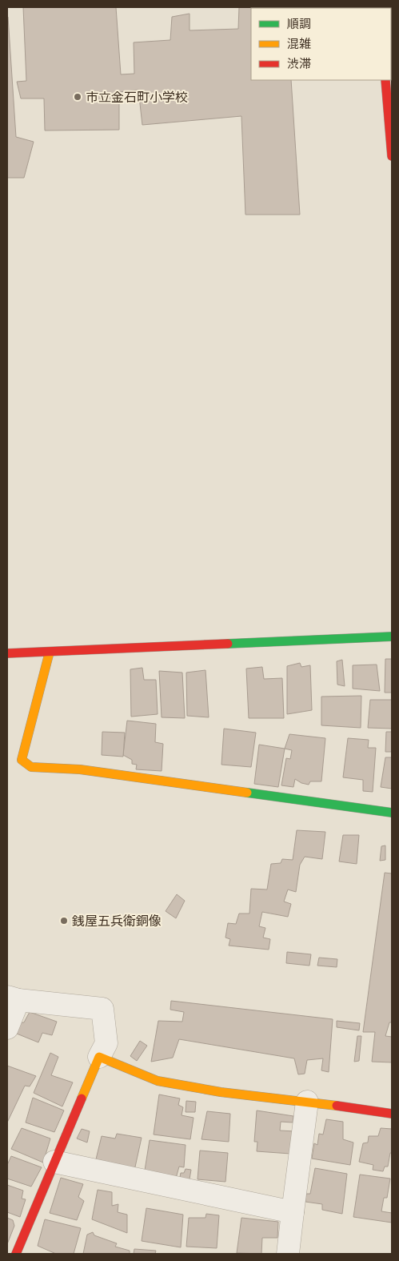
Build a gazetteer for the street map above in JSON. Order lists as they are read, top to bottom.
{
  "places": ["市立金石町小学校", "銭屋五兵衛銅像"],
  "legend": ["順調", "混雑", "渋滞"]
}
